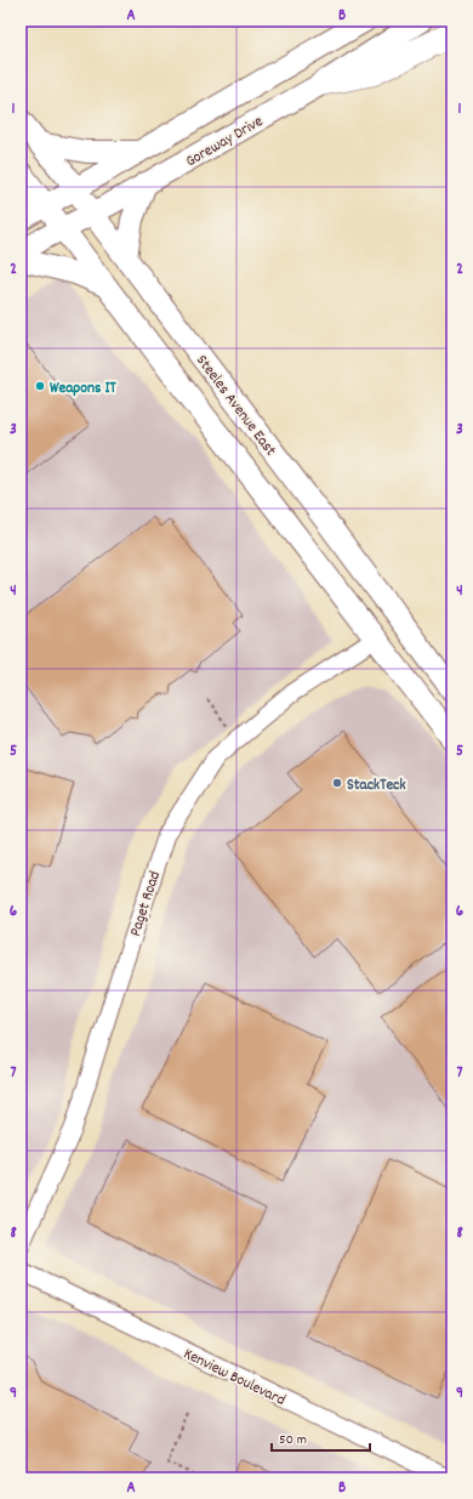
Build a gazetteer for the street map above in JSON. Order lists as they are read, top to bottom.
{
  "streets": {
    "main road": ["Goreway Drive", "Steeles Avenue East"],
    "street": ["Paget Road", "Kenview Boulevard"]
  },
  "crossings": [
    ["Goreway Drive", "Steeles Avenue East"],
    ["Steeles Avenue East", "Paget Road"]
  ],
  "places": ["Weapons IT", "StackTeck"],
  "scale_bar": "50 m",
  "grid": {
    "columns": ["A", "B"],
    "rows": [
      "1",
      "2",
      "3",
      "4",
      "5",
      "6",
      "7",
      "8",
      "9"
    ]
  }
}
